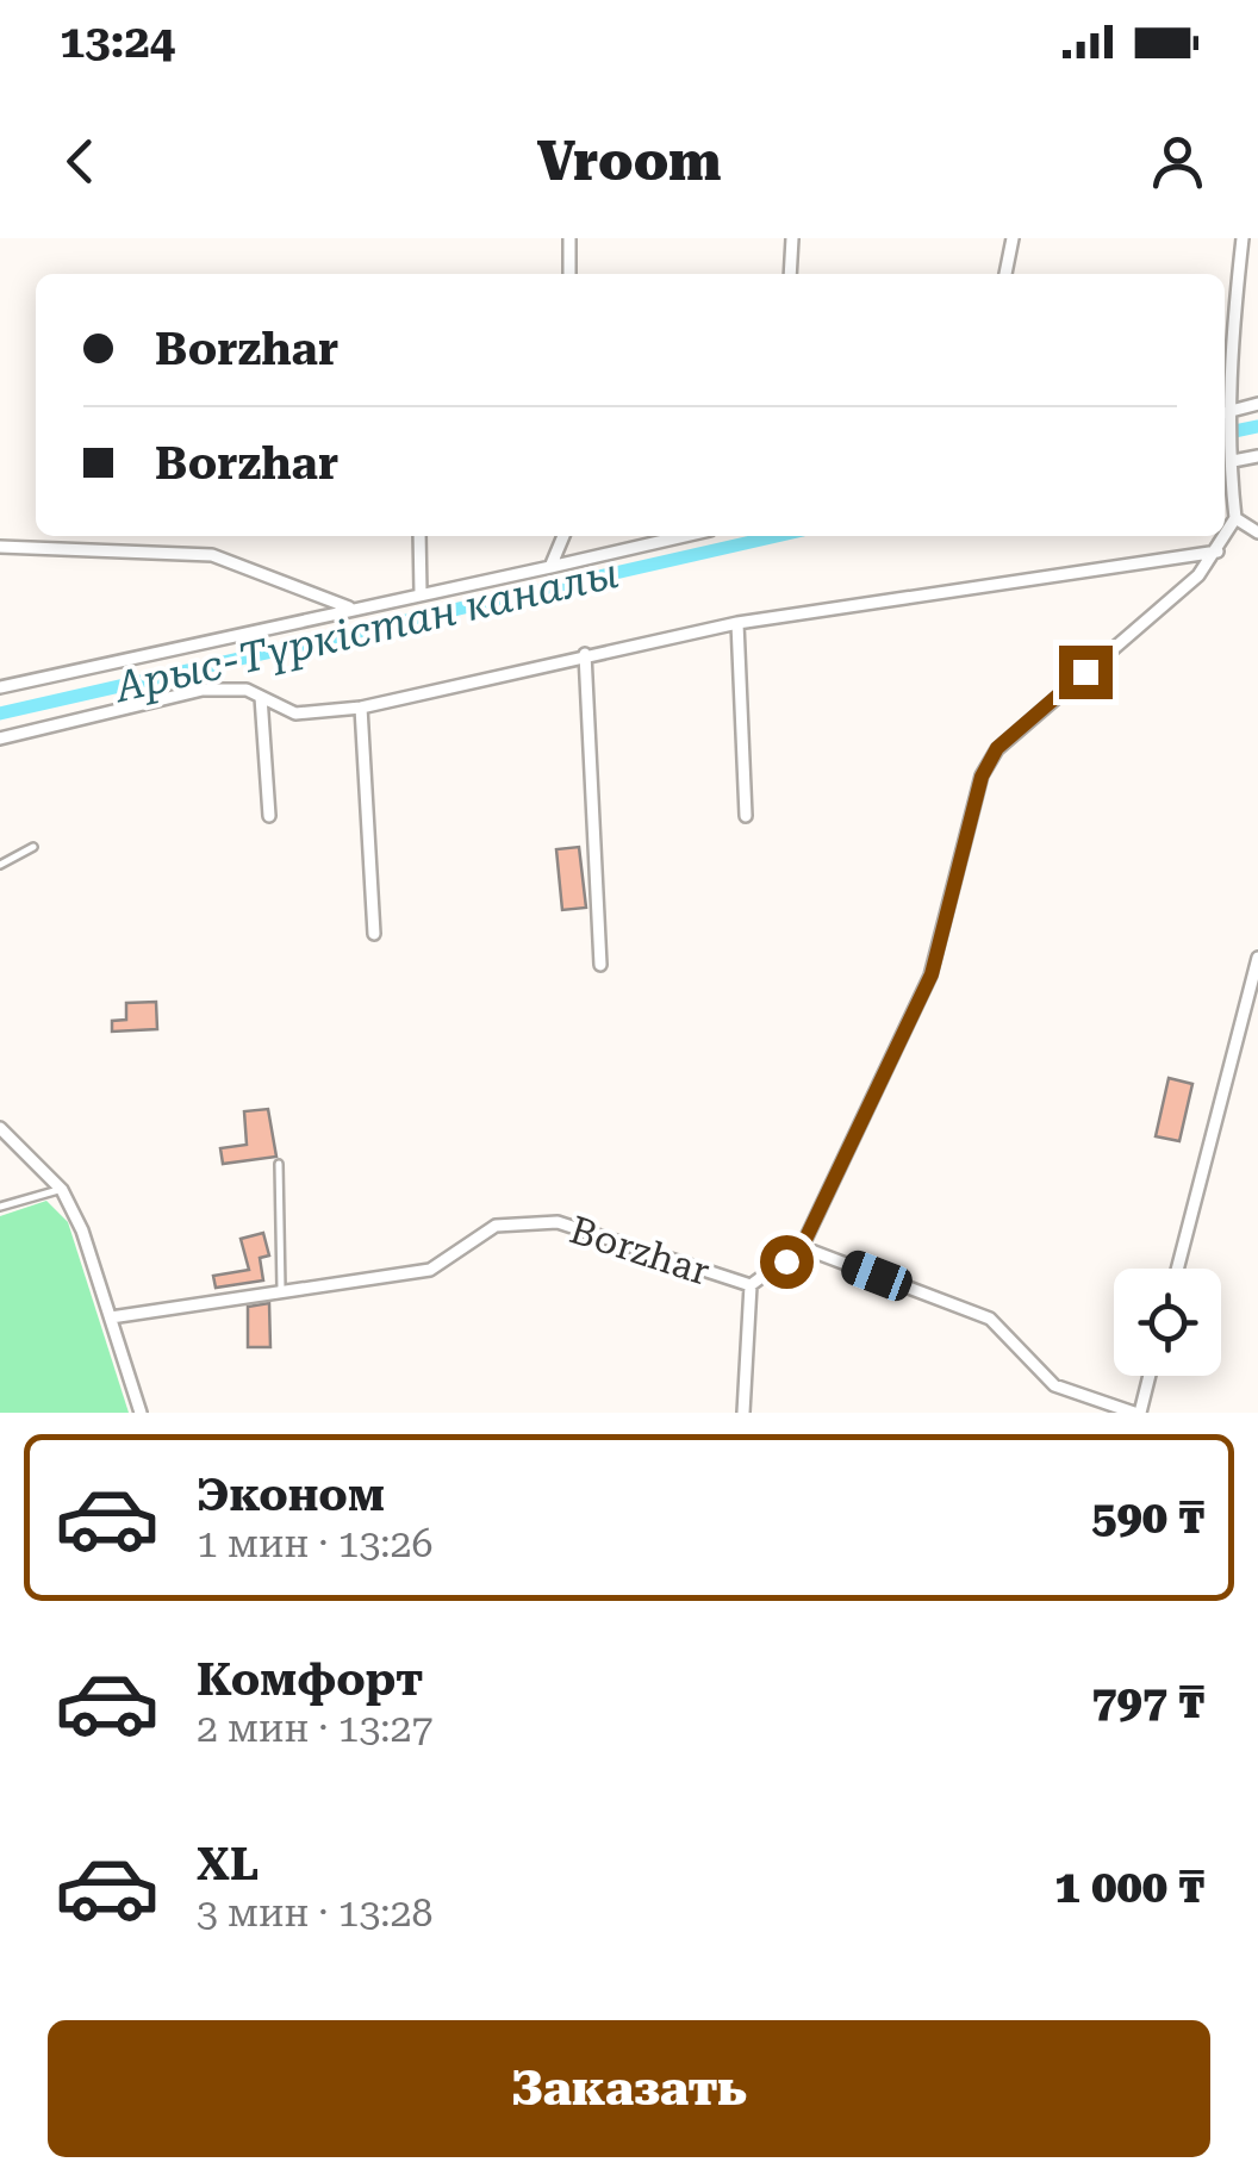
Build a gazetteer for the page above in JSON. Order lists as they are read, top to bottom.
{
  "streets": {
    "street": ["Borzhar"]
  },
  "water": ["Арыс-Түркістан каналы"],
  "page": {
    "status": "13:24",
    "header": "Vroom",
    "banner": ["Borzhar", "Borzhar"],
    "list": [
      {
        "name": "Эконом",
        "note": "1 мин · 13:26",
        "value": "590 ₸"
      },
      {
        "name": "Комфорт",
        "note": "2 мин · 13:27",
        "value": "797 ₸"
      },
      {
        "name": "XL",
        "note": "3 мин · 13:28",
        "value": "1 000 ₸"
      }
    ],
    "buttons": "Заказать"
  }
}
